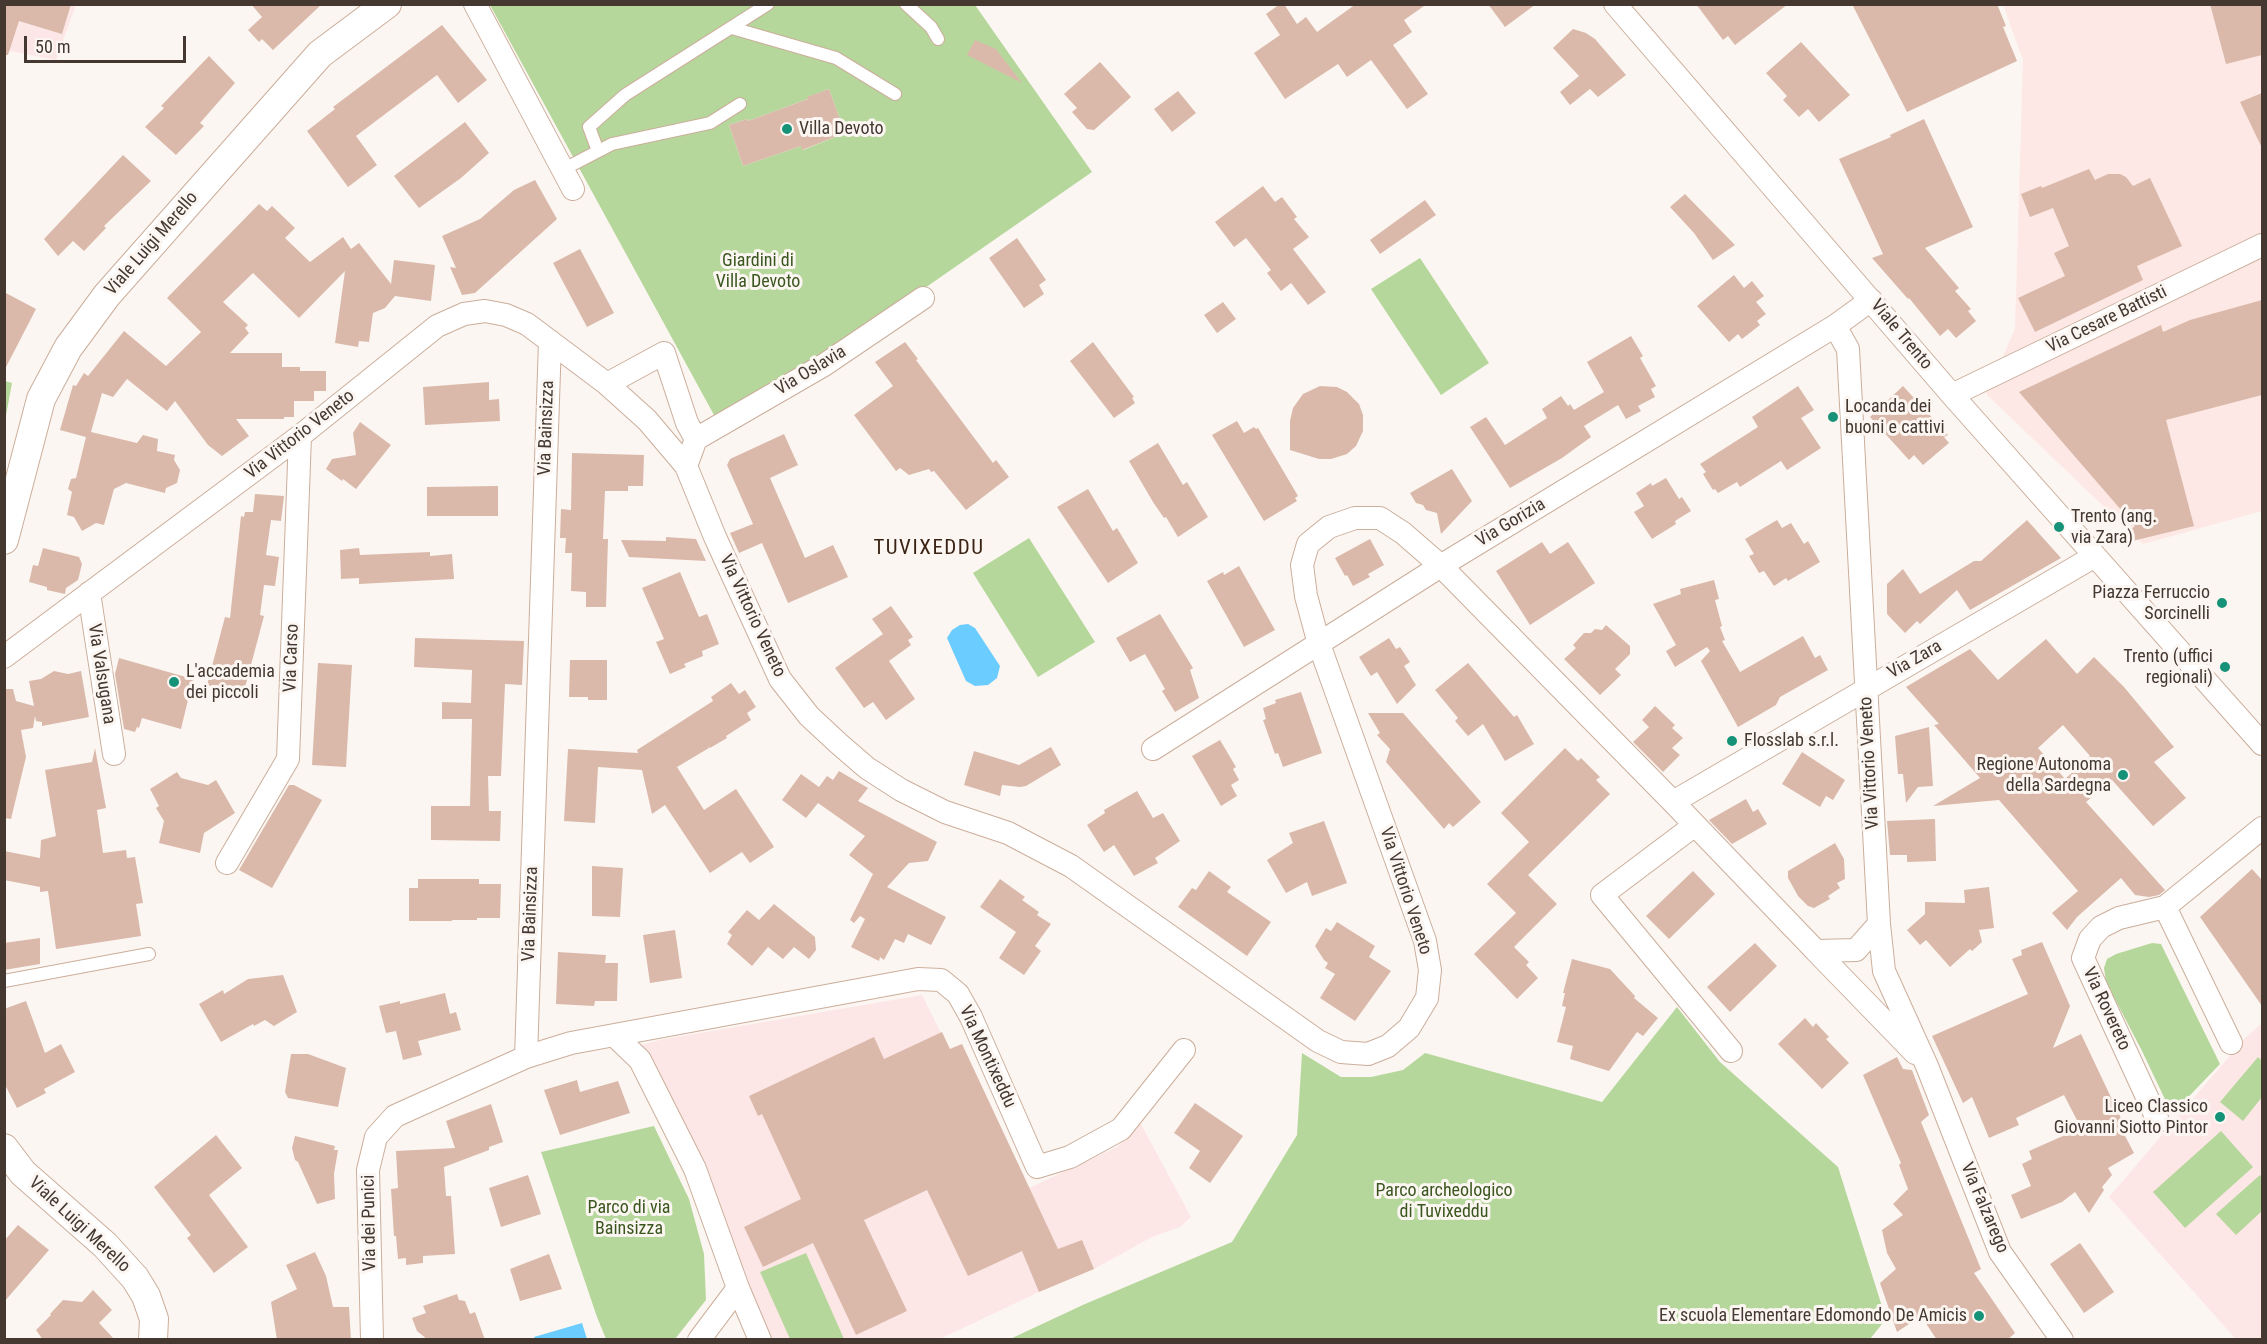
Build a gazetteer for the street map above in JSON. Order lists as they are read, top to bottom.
{
  "streets": {
    "street": [
      "Viale Luigi Merello",
      "Via Cesare Battisti",
      "Viale Trento",
      "Via Oslavia",
      "Via Bainsizza",
      "Via Vittorio Veneto",
      "Via Gorizia",
      "Via Carso",
      "Via Zara",
      "Via Valsugana",
      "Via Rovereto",
      "Via Montixeddu",
      "Via Falzarego",
      "Via dei Punici"
    ]
  },
  "crossings": [
    ["Via Cesare Battisti", "Viale Trento"],
    ["Viale Trento", "Via Gorizia"],
    ["Viale Trento", "Via Zara"],
    ["Via Bainsizza", "Via Vittorio Veneto"],
    ["Via Bainsizza", "Via dei Punici"],
    ["Via Vittorio Veneto", "Via Gorizia"],
    ["Via Vittorio Veneto", "Via Carso"],
    ["Via Vittorio Veneto", "Via Zara"],
    ["Via Vittorio Veneto", "Via Valsugana"],
    ["Via Vittorio Veneto", "Via Falzarego"]
  ],
  "districts": ["TUVIXEDDU"],
  "parks": ["Giardini di Villa Devoto", "Parco archeologico di Tuvixeddu", "Parco di via Bainsizza"],
  "places": [
    "Villa Devoto",
    "Locanda dei buoni e cattivi",
    "Trento (ang. via Zara)",
    "Piazza Ferruccio Sorcinelli",
    "Trento (uffici regionali)",
    "L'accademia dei piccoli",
    "Flosslab s.r.l.",
    "Regione Autonoma della Sardegna",
    "Liceo Classico Giovanni Siotto Pintor",
    "Ex scuola Elementare Edomondo De Amicis"
  ],
  "scale_bar": "50 m"
}
